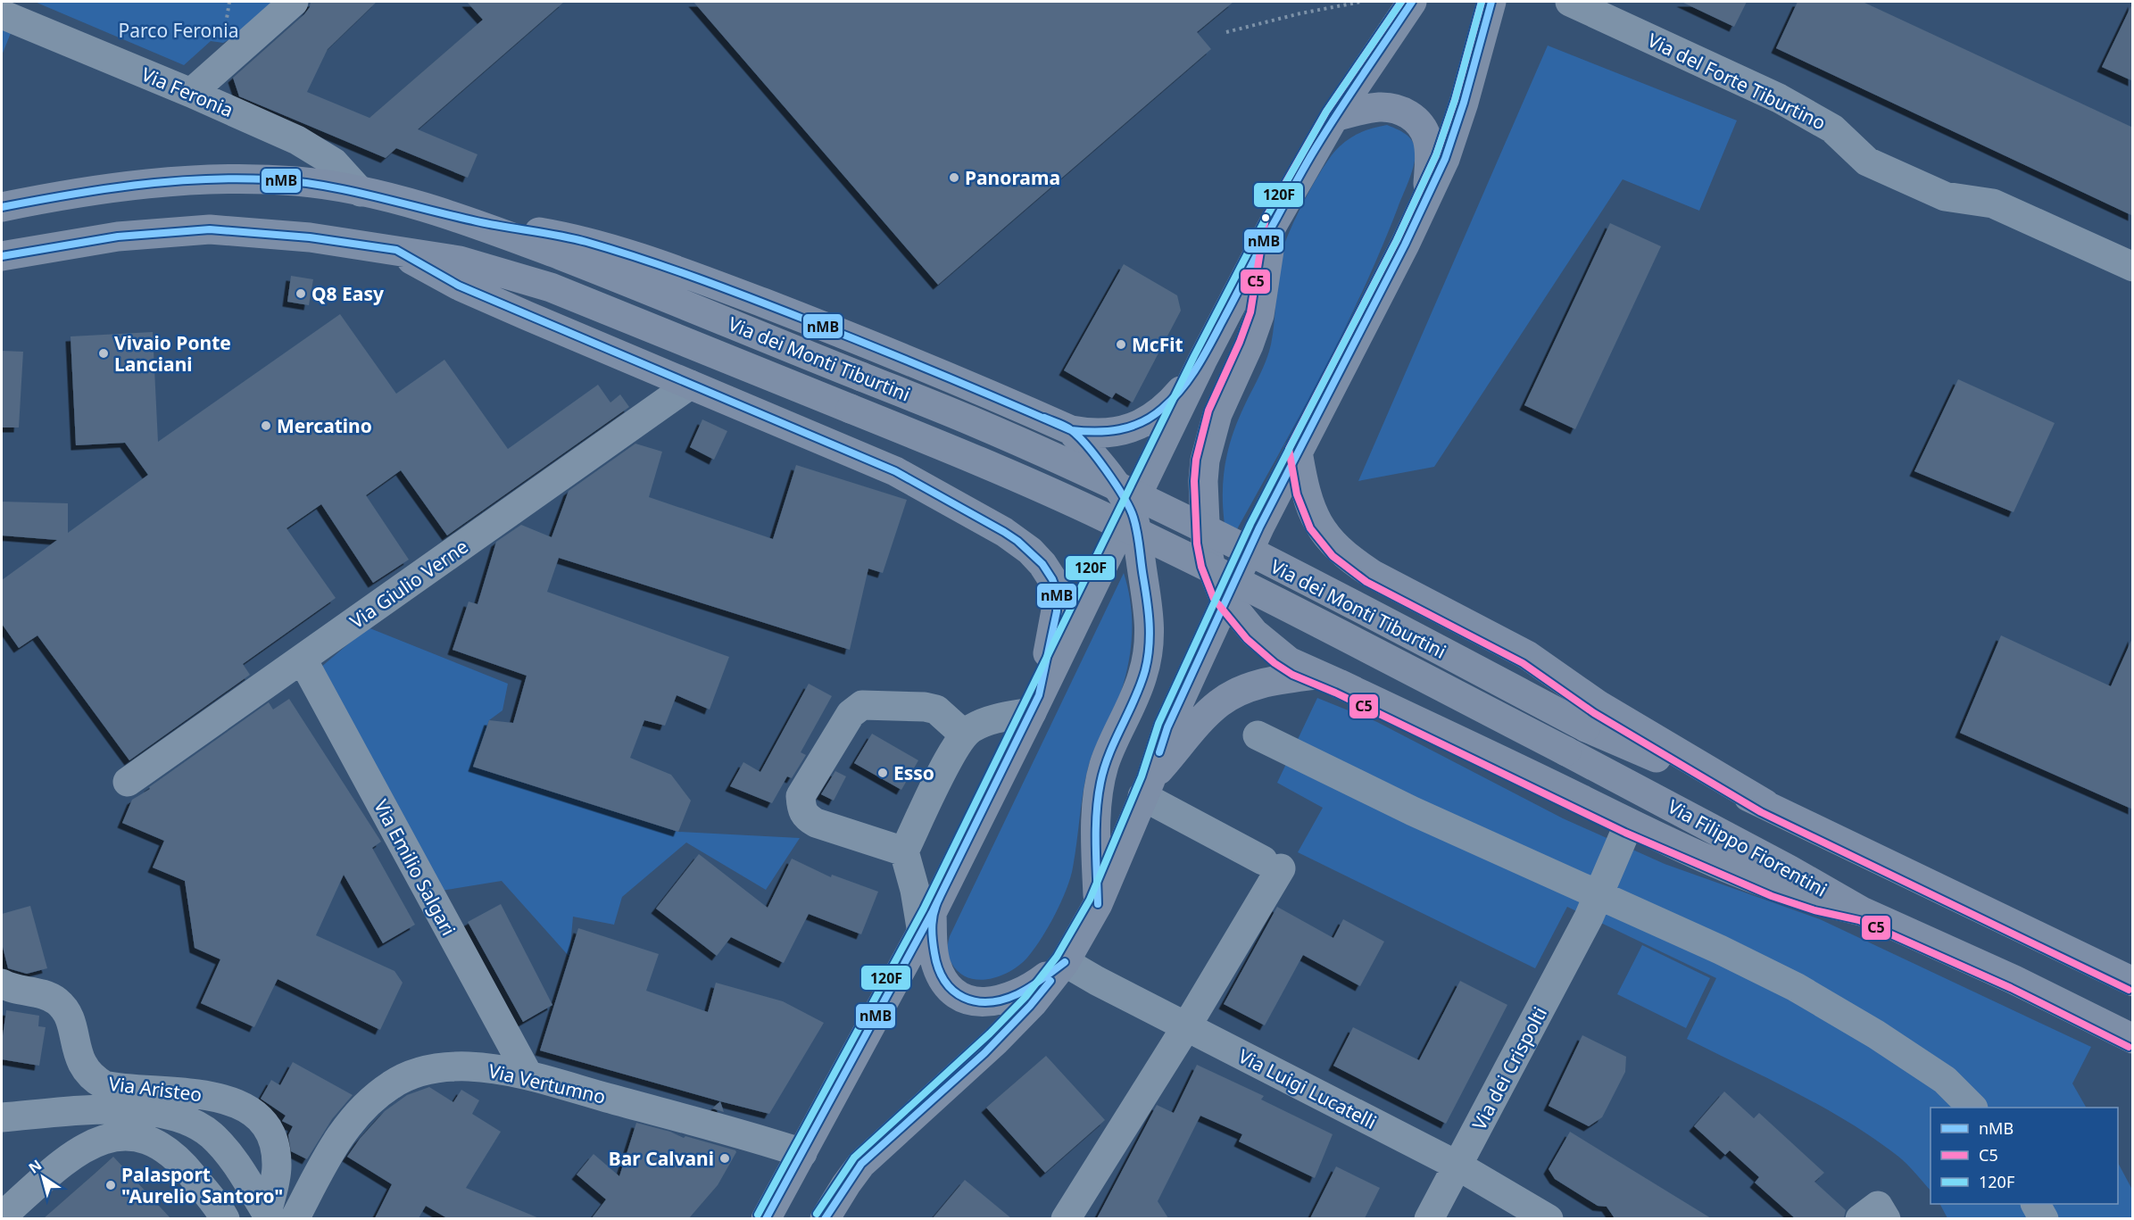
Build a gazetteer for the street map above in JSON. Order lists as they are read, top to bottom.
{
  "streets": {
    "main road": ["Via dei Monti Tiburtini", "Via Filippo Fiorentini"],
    "street": [
      "Via del Forte Tiburtino",
      "Via Feronia",
      "Via Giulio Verne",
      "Via Emilio Salgari",
      "Via dei Crispolti",
      "Via Vertumno",
      "Via Aristeo",
      "Via Luigi Lucatelli"
    ]
  },
  "crossings": [
    ["Via Feronia", "Via dei Monti Tiburtini"],
    ["Via dei Monti Tiburtini", "Via Filippo Fiorentini"],
    ["Via Giulio Verne", "Via Emilio Salgari"],
    ["Via Emilio Salgari", "Via Vertumno"],
    ["Via dei Crispolti", "Via Luigi Lucatelli"],
    ["Via Vertumno", "Via Aristeo"]
  ],
  "parks": ["Parco Feronia"],
  "places": [
    "Panorama",
    "Q8 Easy",
    "McFit",
    "Vivaio Ponte Lanciani",
    "Mercatino",
    "Esso",
    "Bar Calvani",
    "Palasport \"Aurelio Santoro\""
  ],
  "lines": ["transit line nMB", "transit line C5", "transit line 120F"],
  "legend": ["nMB", "C5", "120F"],
  "north": "top left"
}
